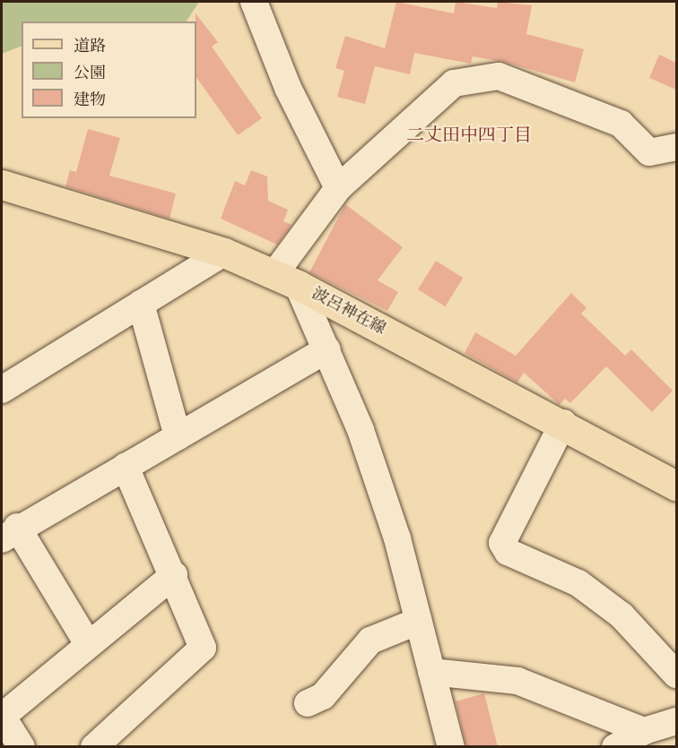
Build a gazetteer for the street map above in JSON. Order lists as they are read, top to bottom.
{
  "streets": {
    "main road": ["波呂神在線"]
  },
  "districts": ["二丈田中四丁目"],
  "legend": ["道路", "公園", "建物"]
}
